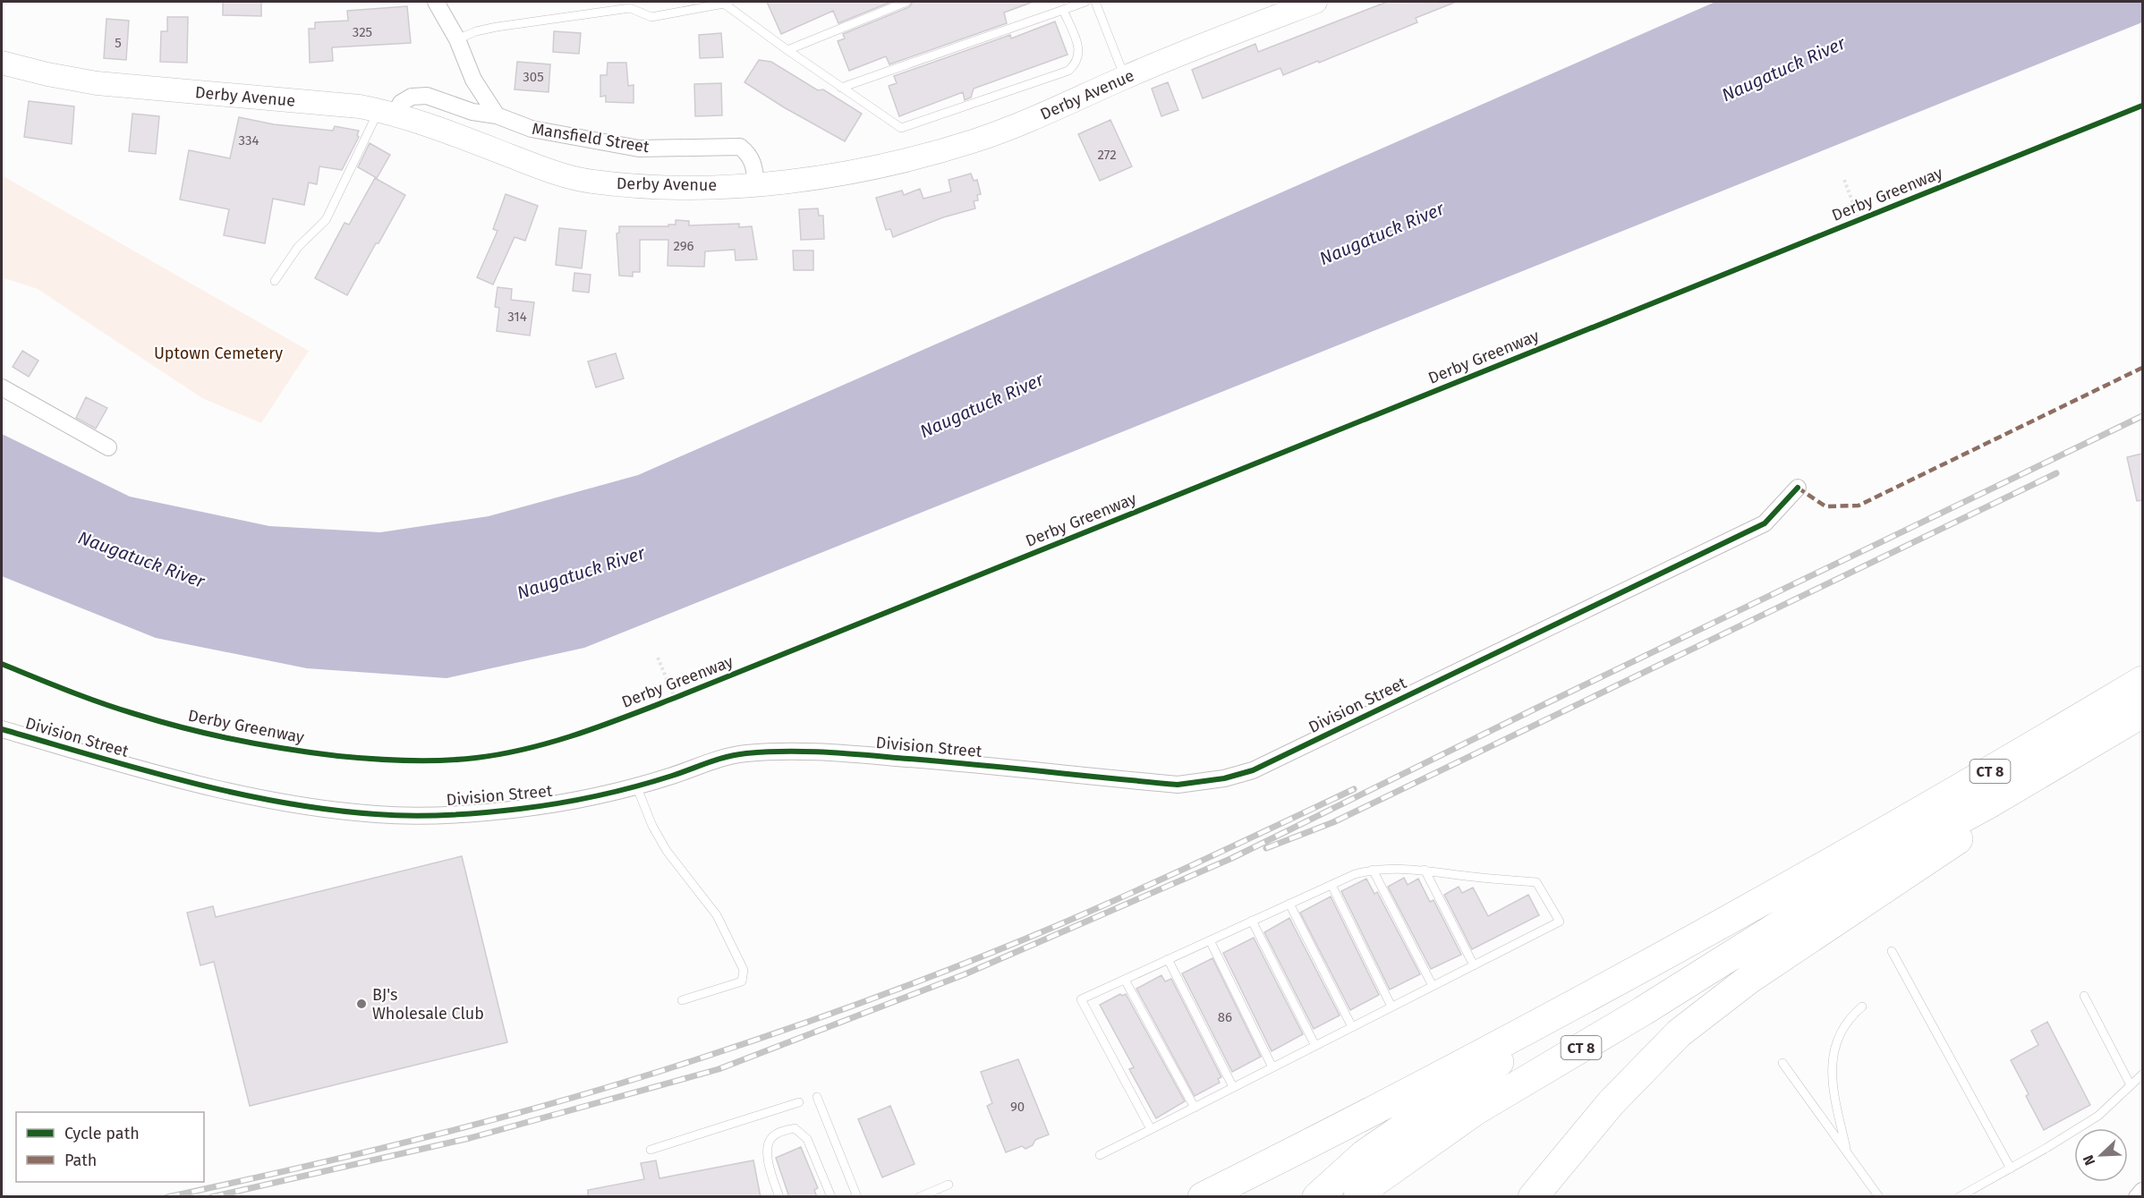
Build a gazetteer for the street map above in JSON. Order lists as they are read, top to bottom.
{
  "streets": {
    "highway": ["CT 8"],
    "main road": ["Derby Avenue"],
    "street": ["Mansfield Street", "Division Street"],
    "cycle path": ["Derby Greenway"]
  },
  "crossings": [
    ["Derby Avenue", "Mansfield Street"]
  ],
  "water": ["Naugatuck River"],
  "parks": ["Uptown Cemetery"],
  "places": ["BJ's Wholesale Club"],
  "house_numbers": [
    "325",
    "5",
    "305",
    "334",
    "272",
    "296",
    "314",
    "86",
    "90"
  ],
  "legend": ["Cycle path", "Path"],
  "north": "bottom left"
}
